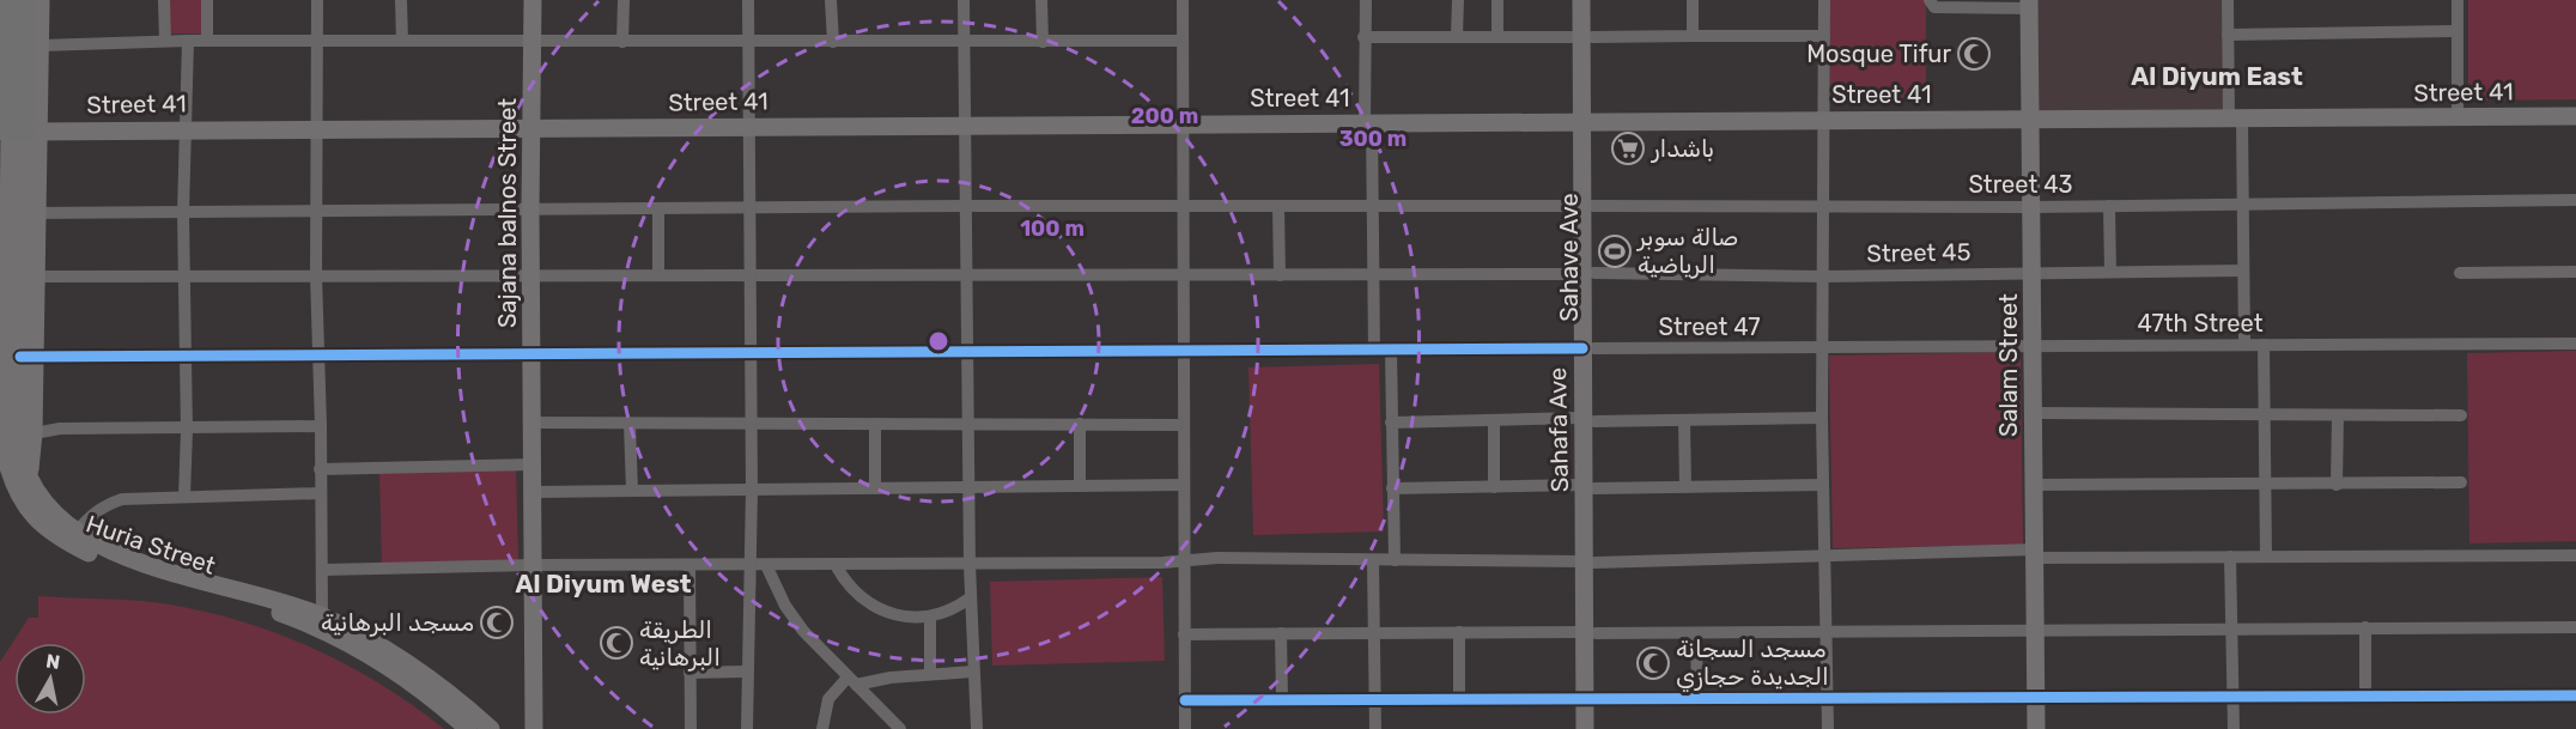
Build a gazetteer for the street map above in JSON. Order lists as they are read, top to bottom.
{
  "streets": {
    "main road": [
      "Street 41",
      "Sajana balnos Street",
      "Sahave Ave",
      "Salam Street",
      "Huria Street"
    ],
    "street": [
      "Street 43",
      "Street 45",
      "47th Street",
      "Street 47"
    ]
  },
  "crossings": [
    ["Street 41", "Sajana balnos Street"],
    ["Street 41", "Sahave Ave"],
    ["Street 41", "Salam Street"],
    ["Street 41", "Huria Street"],
    ["Street 43", "Sajana balnos Street"],
    ["Street 43", "Sahave Ave"],
    ["Street 43", "Salam Street"],
    ["Street 43", "Huria Street"],
    ["Sajana balnos Street", "Street 45"],
    ["Sajana balnos Street", "Street 47"],
    ["Street 45", "Sahave Ave"],
    ["Street 45", "Salam Street"],
    ["Street 45", "Huria Street"],
    ["Sahave Ave", "Street 47"],
    ["47th Street", "Street 47"],
    ["47th Street", "Salam Street"],
    ["Street 47", "Huria Street"]
  ],
  "districts": ["Al Diyum East", "Al Diyum West"],
  "places": {
    "mosque": [
      "Mosque Tifur",
      "مسجد البرهانية",
      "الطريقة البرهانية",
      "مسجد السجانة الجديدة حجازي"
    ],
    "supermarket": ["باشدار"],
    "sports": ["صالة سوبر الرياضية"]
  },
  "north": "top",
  "rings": ["200 m", "300 m", "100 m"]
}
